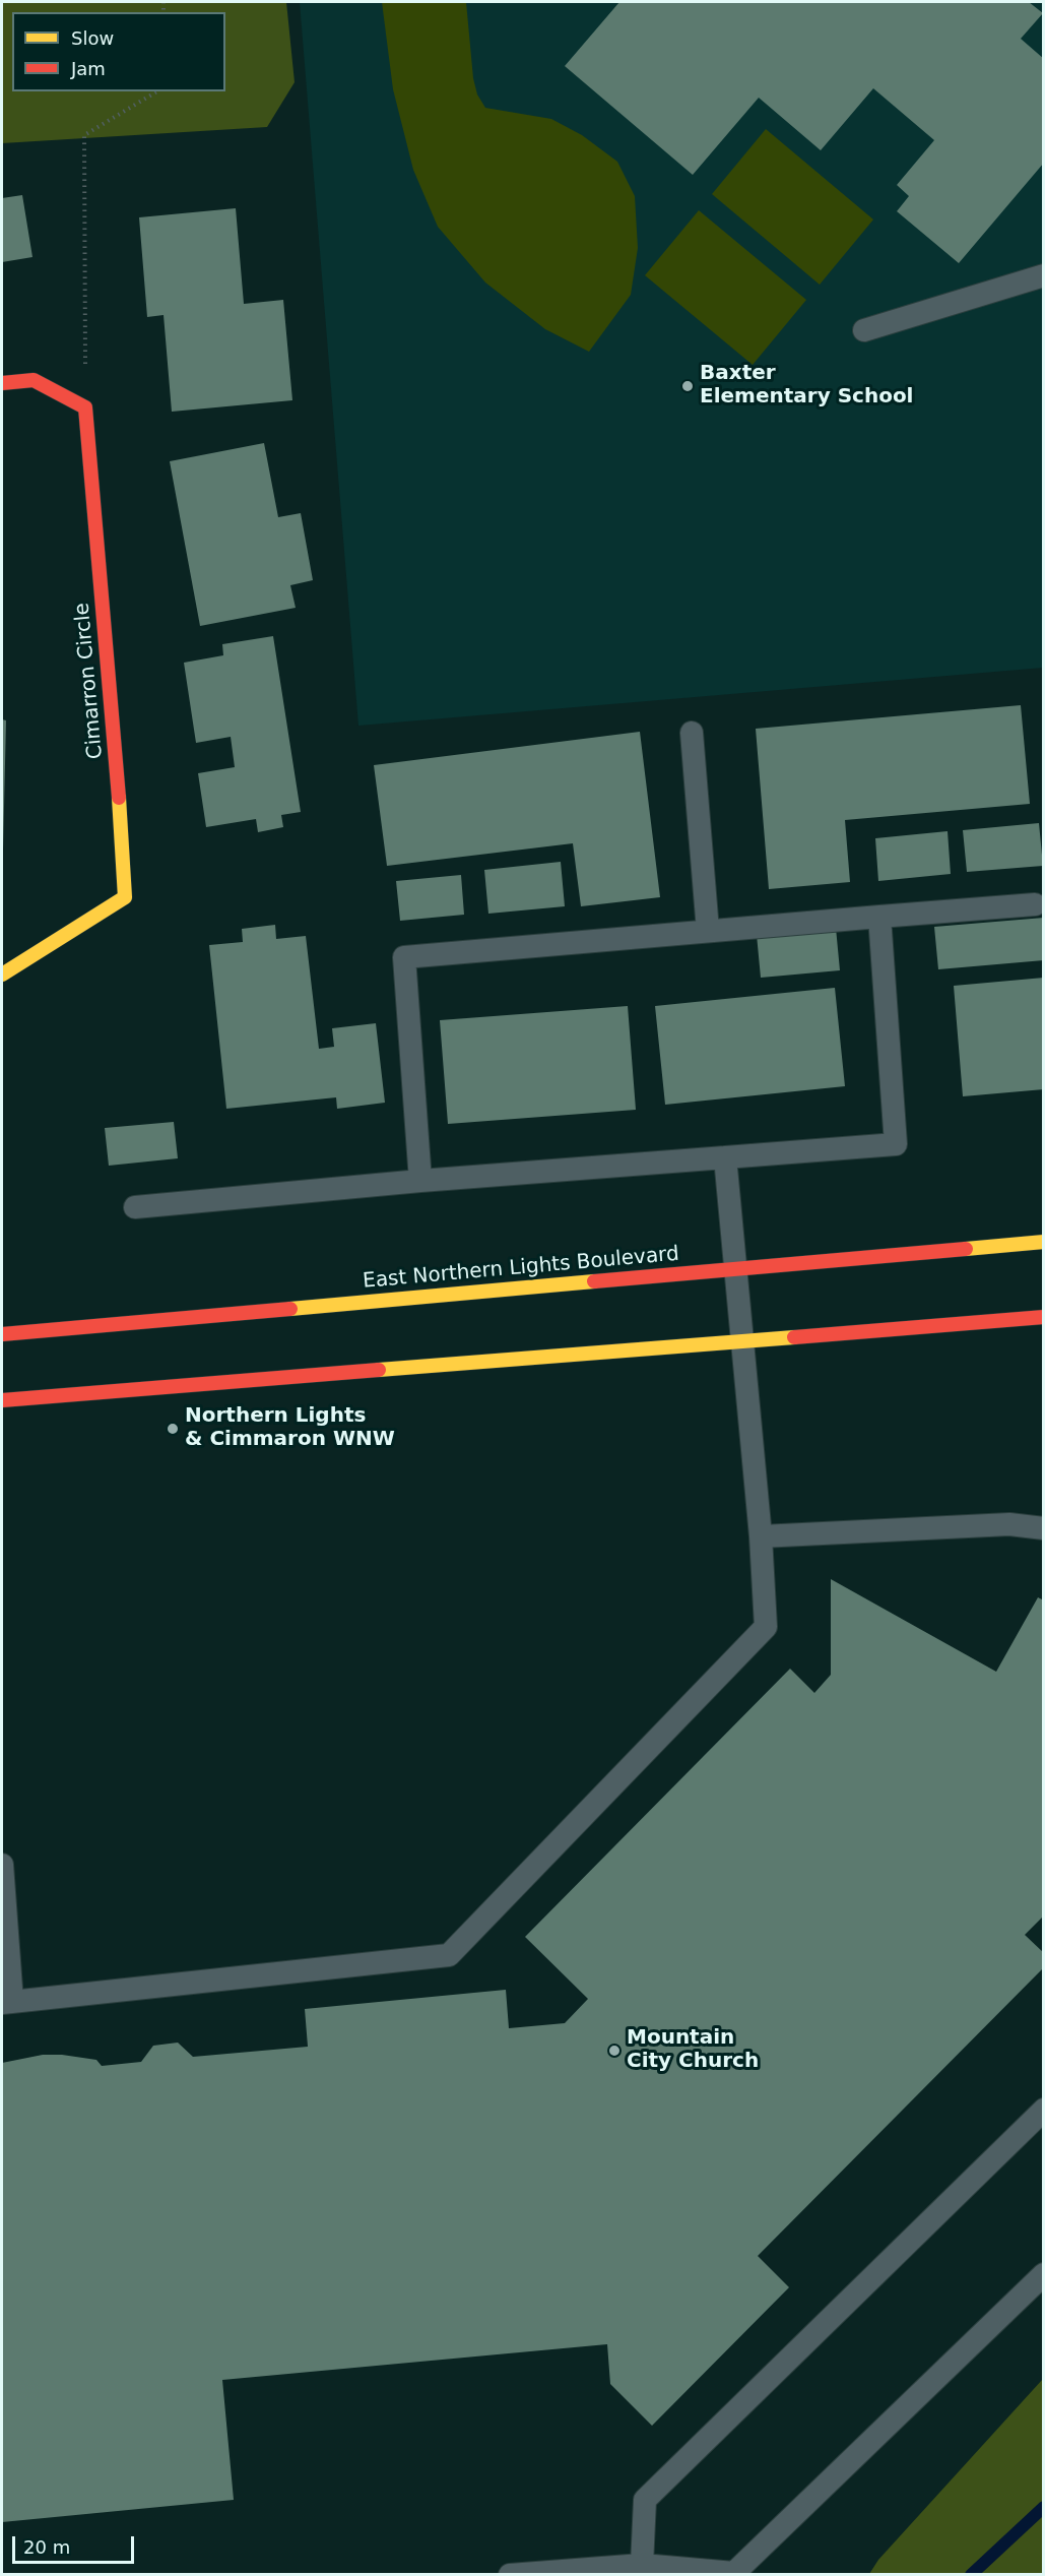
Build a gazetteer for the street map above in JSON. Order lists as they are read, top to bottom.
{
  "streets": {
    "main road": ["Cimarron Circle", "East Northern Lights Boulevard"]
  },
  "places": ["Baxter Elementary School", "Northern Lights & Cimmaron WNW", "Mountain City Church"],
  "legend": ["Slow", "Jam"],
  "scale_bar": "20 m"
}
